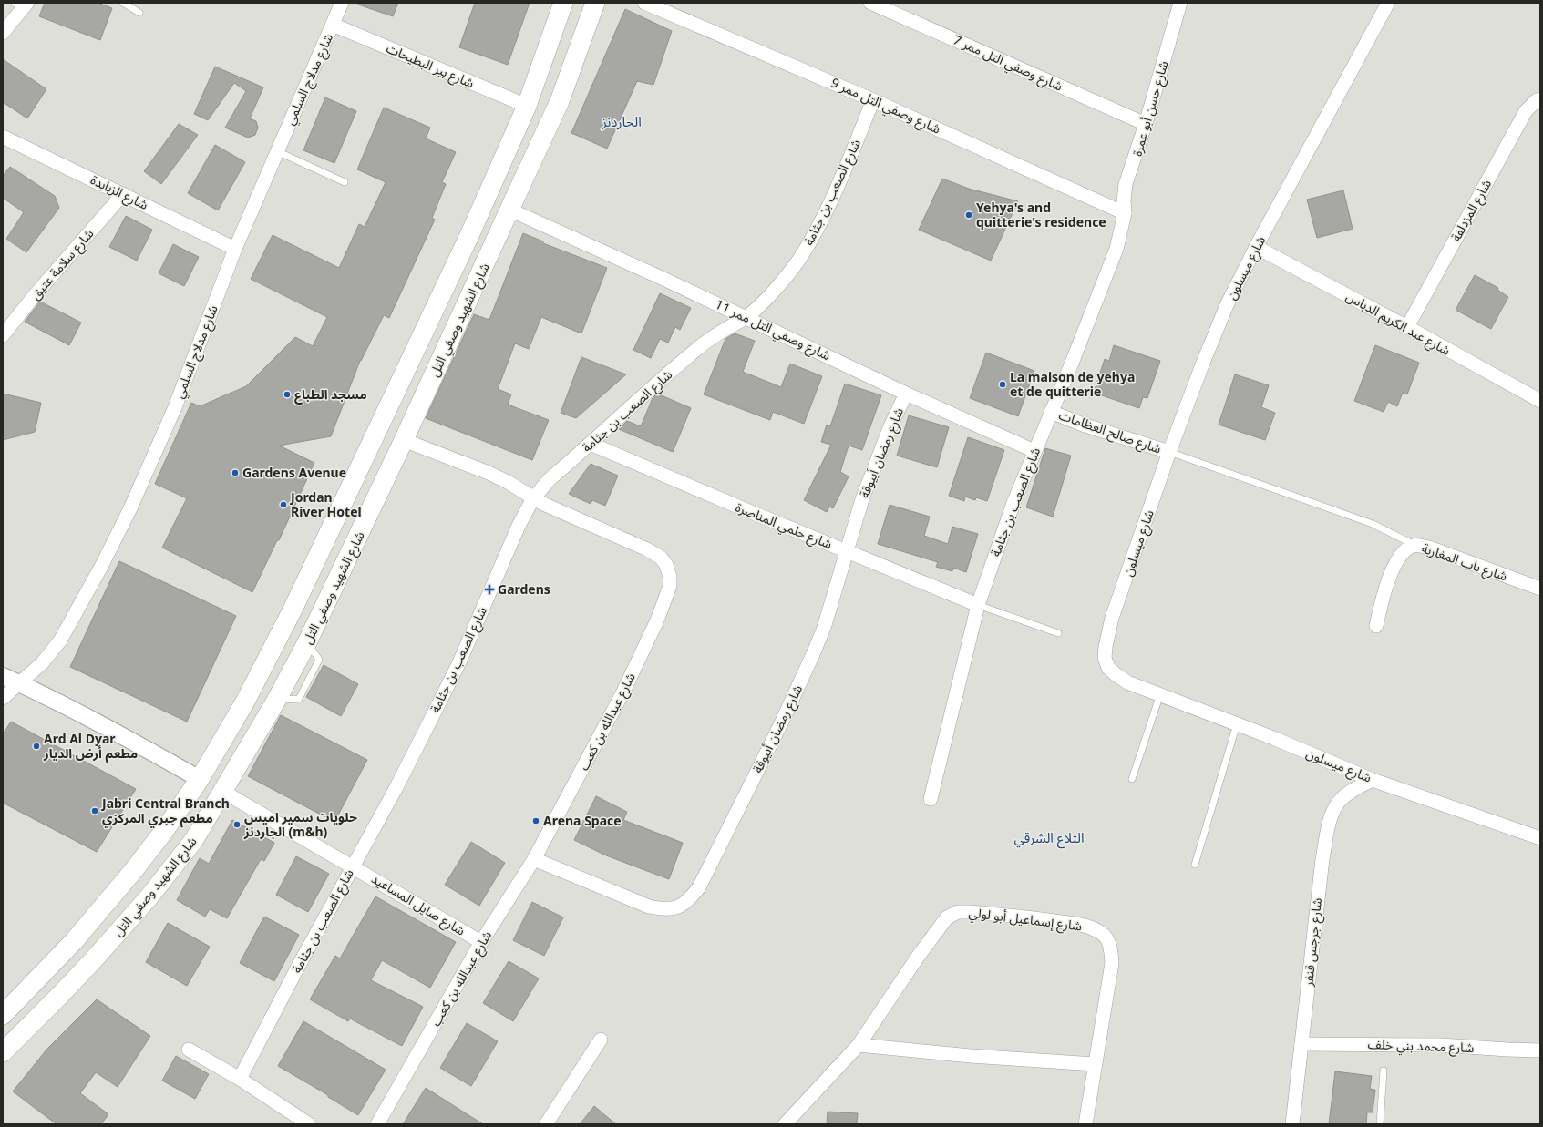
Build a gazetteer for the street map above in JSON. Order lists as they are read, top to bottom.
{
  "streets": {
    "main road": ["شارع الشهيد وصفي التل"],
    "street": [
      "شارع وصفي التل ممر 7",
      "شارع بير البطيحات",
      "شارع مدلاج السلمي",
      "شارع وصفي التل ممر 9",
      "شارع حسن أبو عمرة",
      "شارع الزبابدة",
      "شارع الصعب بن جثامة",
      "شارع المزدلفة",
      "شارع سلامة عتيق",
      "شارع ميسلون",
      "شارع عبد الكريم الدباس",
      "شارع وصفي التل ممر 11",
      "شارع صالح العظامات",
      "شارع رمضان أبيوقة",
      "شارع حلمي المناصرة",
      "شارع باب المغاربة",
      "شارع عبدالله بن كعب",
      "شارع صايل المساعيد",
      "شارع إسماعيل أبو لولي",
      "شارع جرجس قنفر",
      "شارع محمد بني خلف"
    ]
  },
  "crossings": [
    ["شارع وصفي التل ممر 7", "شارع حسن أبو عمرة"],
    ["شارع بير البطيحات", "شارع مدلاج السلمي"],
    ["شارع بير البطيحات", "شارع الشهيد وصفي التل"],
    ["شارع مدلاج السلمي", "شارع الزبابدة"],
    ["شارع وصفي التل ممر 9", "شارع حسن أبو عمرة"],
    ["شارع وصفي التل ممر 9", "شارع الصعب بن جثامة"],
    ["شارع حسن أبو عمرة", "شارع الصعب بن جثامة"],
    ["شارع الزبابدة", "شارع سلامة عتيق"],
    ["شارع الصعب بن جثامة", "شارع وصفي التل ممر 11"],
    ["شارع الصعب بن جثامة", "شارع صالح العظامات"],
    ["شارع الصعب بن جثامة", "شارع حلمي المناصرة"],
    ["شارع الصعب بن جثامة", "شارع عبدالله بن كعب"],
    ["شارع الصعب بن جثامة", "شارع صايل المساعيد"],
    ["شارع المزدلفة", "شارع عبد الكريم الدباس"],
    ["شارع ميسلون", "شارع عبد الكريم الدباس"],
    ["شارع ميسلون", "شارع صالح العظامات"],
    ["شارع ميسلون", "شارع جرجس قنفر"],
    ["شارع الشهيد وصفي التل", "شارع وصفي التل ممر 11"],
    ["شارع الشهيد وصفي التل", "شارع عبدالله بن كعب"],
    ["شارع الشهيد وصفي التل", "شارع صايل المساعيد"],
    ["شارع وصفي التل ممر 11", "شارع رمضان أبيوقة"],
    ["شارع رمضان أبيوقة", "شارع حلمي المناصرة"],
    ["شارع رمضان أبيوقة", "شارع عبدالله بن كعب"],
    ["شارع عبدالله بن كعب", "شارع صايل المساعيد"],
    ["شارع جرجس قنفر", "شارع محمد بني خلف"]
  ],
  "districts": ["الجاردنز", "التلاع الشرقي"],
  "places": {
    "other": [
      "Yehya's and quitterie's residence",
      "La maison de yehya et de quitterie",
      "مسجد الطباع",
      "Gardens Avenue",
      "Jordan River Hotel",
      "Ard Al Dyar مطعم أرض الديار",
      "Jabri Central Branch مطعم جبري المركزي",
      "Arena Space",
      "حلويات سمير اميس الجاردنز (m&h)"
    ],
    "health": ["Gardens"]
  }
}
